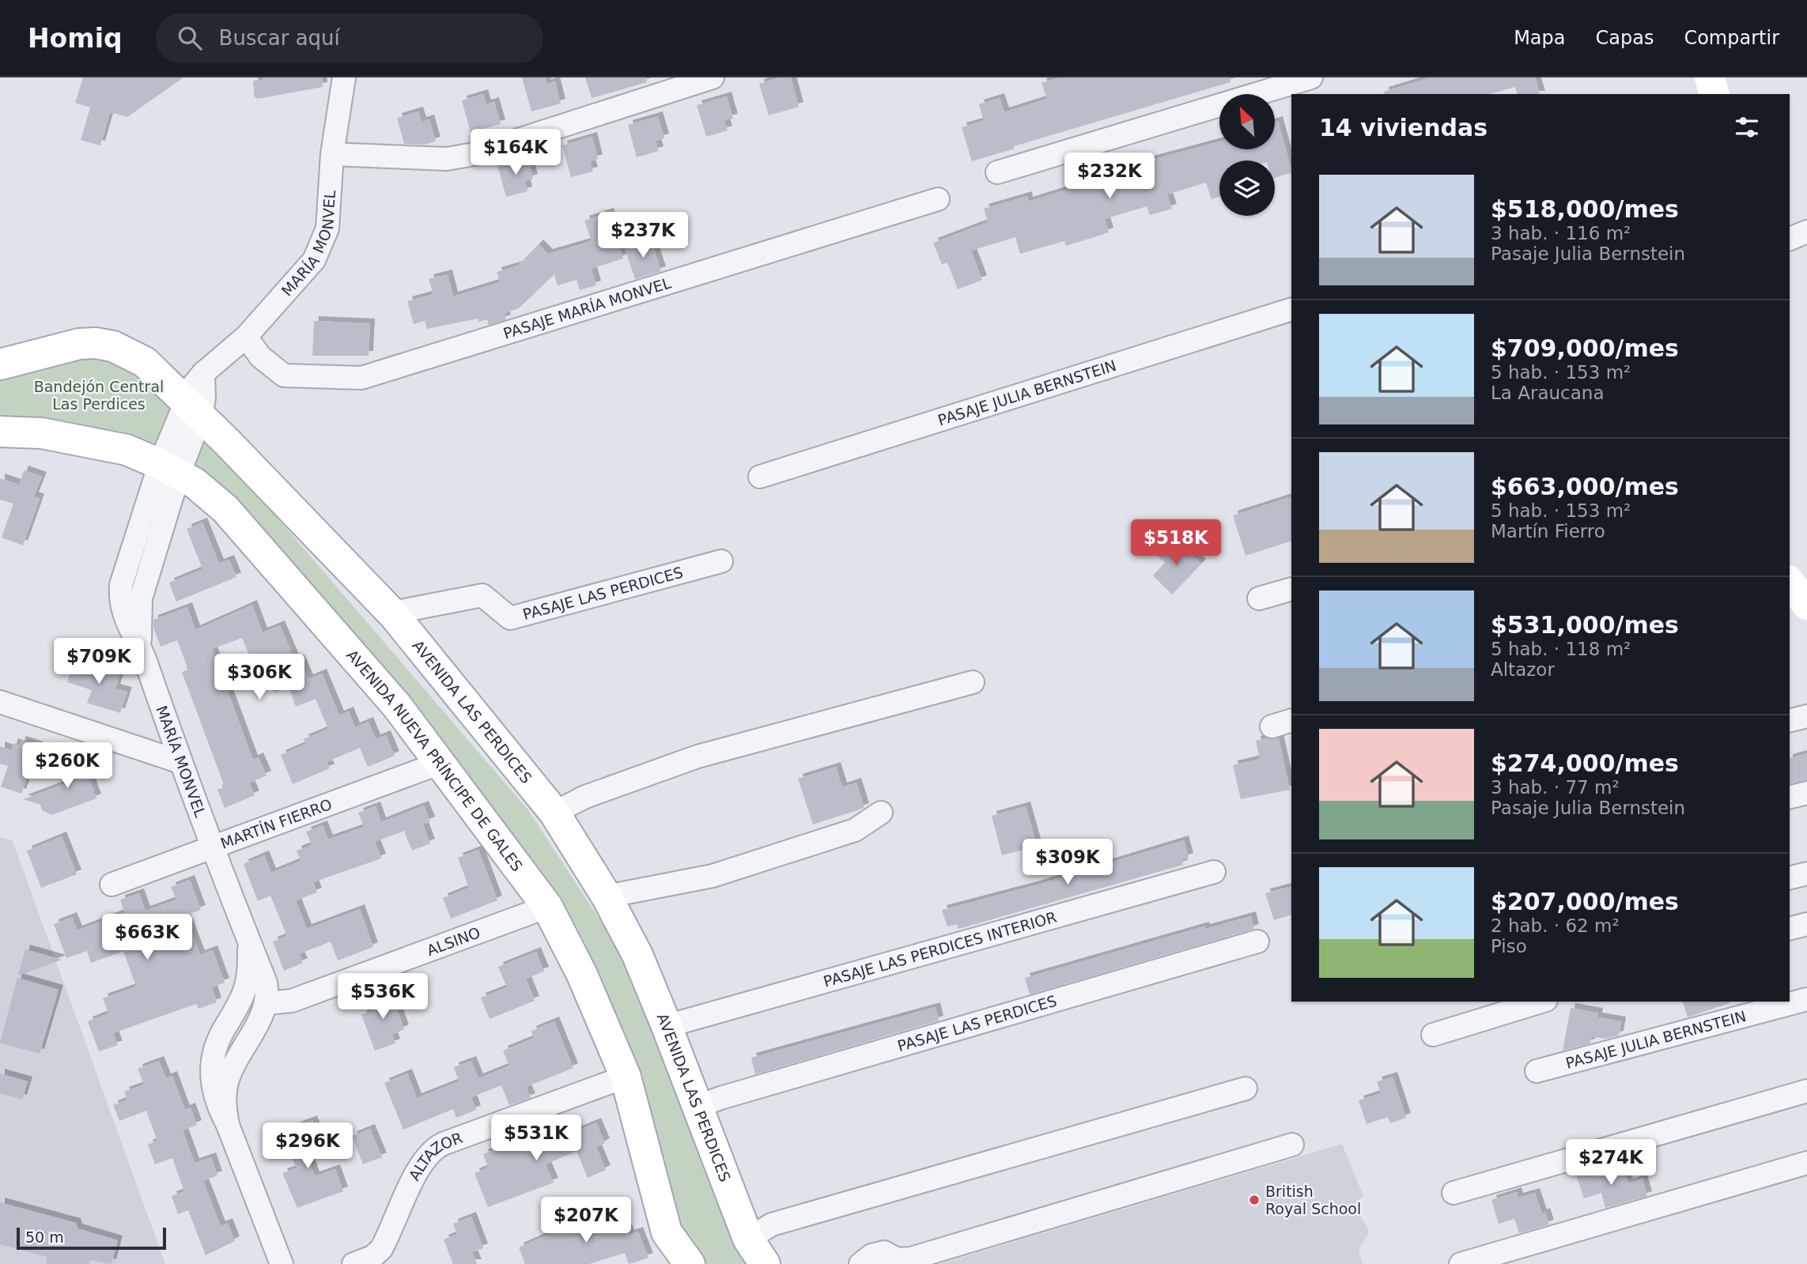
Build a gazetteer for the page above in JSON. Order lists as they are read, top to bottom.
{
  "streets": {
    "main road": ["AVENIDA LAS PERDICES", "AVENIDA NUEVA PRÍNCIPE DE GALES"],
    "street": [
      "MARÍA MONVEL",
      "PASAJE MARÍA MONVEL",
      "PASAJE JULIA BERNSTEIN",
      "PASAJE LAS PERDICES",
      "MARTÍN FIERRO",
      "ALSINO",
      "PASAJE LAS PERDICES INTERIOR",
      "ALTAZOR"
    ]
  },
  "crossings": [
    ["MARÍA MONVEL", "PASAJE MARÍA MONVEL"],
    ["MARÍA MONVEL", "AVENIDA LAS PERDICES"],
    ["MARÍA MONVEL", "AVENIDA NUEVA PRÍNCIPE DE GALES"],
    ["MARÍA MONVEL", "MARTÍN FIERRO"],
    ["MARÍA MONVEL", "ALSINO"],
    ["PASAJE LAS PERDICES", "AVENIDA LAS PERDICES"],
    ["AVENIDA LAS PERDICES", "PASAJE LAS PERDICES INTERIOR"],
    ["AVENIDA NUEVA PRÍNCIPE DE GALES", "MARTÍN FIERRO"],
    ["AVENIDA NUEVA PRÍNCIPE DE GALES", "ALSINO"],
    ["AVENIDA NUEVA PRÍNCIPE DE GALES", "ALTAZOR"]
  ],
  "parks": ["Bandejón Central Las Perdices"],
  "places": ["British Royal School"],
  "scale_bar": "50 m",
  "north": "top left",
  "page": {
    "header": "Homiq",
    "search": "Buscar aquí",
    "nav": ["Mapa", "Capas", "Compartir"],
    "heading": "14 viviendas",
    "price": [
      "$164K",
      "$232K",
      "$237K",
      "$518K",
      "$709K",
      "$306K",
      "$260K",
      "$309K",
      "$663K",
      "$536K",
      "$531K",
      "$296K",
      "$274K",
      "$207K"
    ],
    "list": [
      {
        "name": "$518,000/mes",
        "note": "3 hab. · 116 m² · Pasaje Julia Bernstein"
      },
      {
        "name": "$709,000/mes",
        "note": "5 hab. · 153 m² · La Araucana"
      },
      {
        "name": "$663,000/mes",
        "note": "5 hab. · 153 m² · Martín Fierro"
      },
      {
        "name": "$531,000/mes",
        "note": "5 hab. · 118 m² · Altazor"
      },
      {
        "name": "$274,000/mes",
        "note": "3 hab. · 77 m² · Pasaje Julia Bernstein"
      },
      {
        "name": "$207,000/mes",
        "note": "2 hab. · 62 m² · Piso"
      }
    ],
    "scale": "50 m"
  }
}
